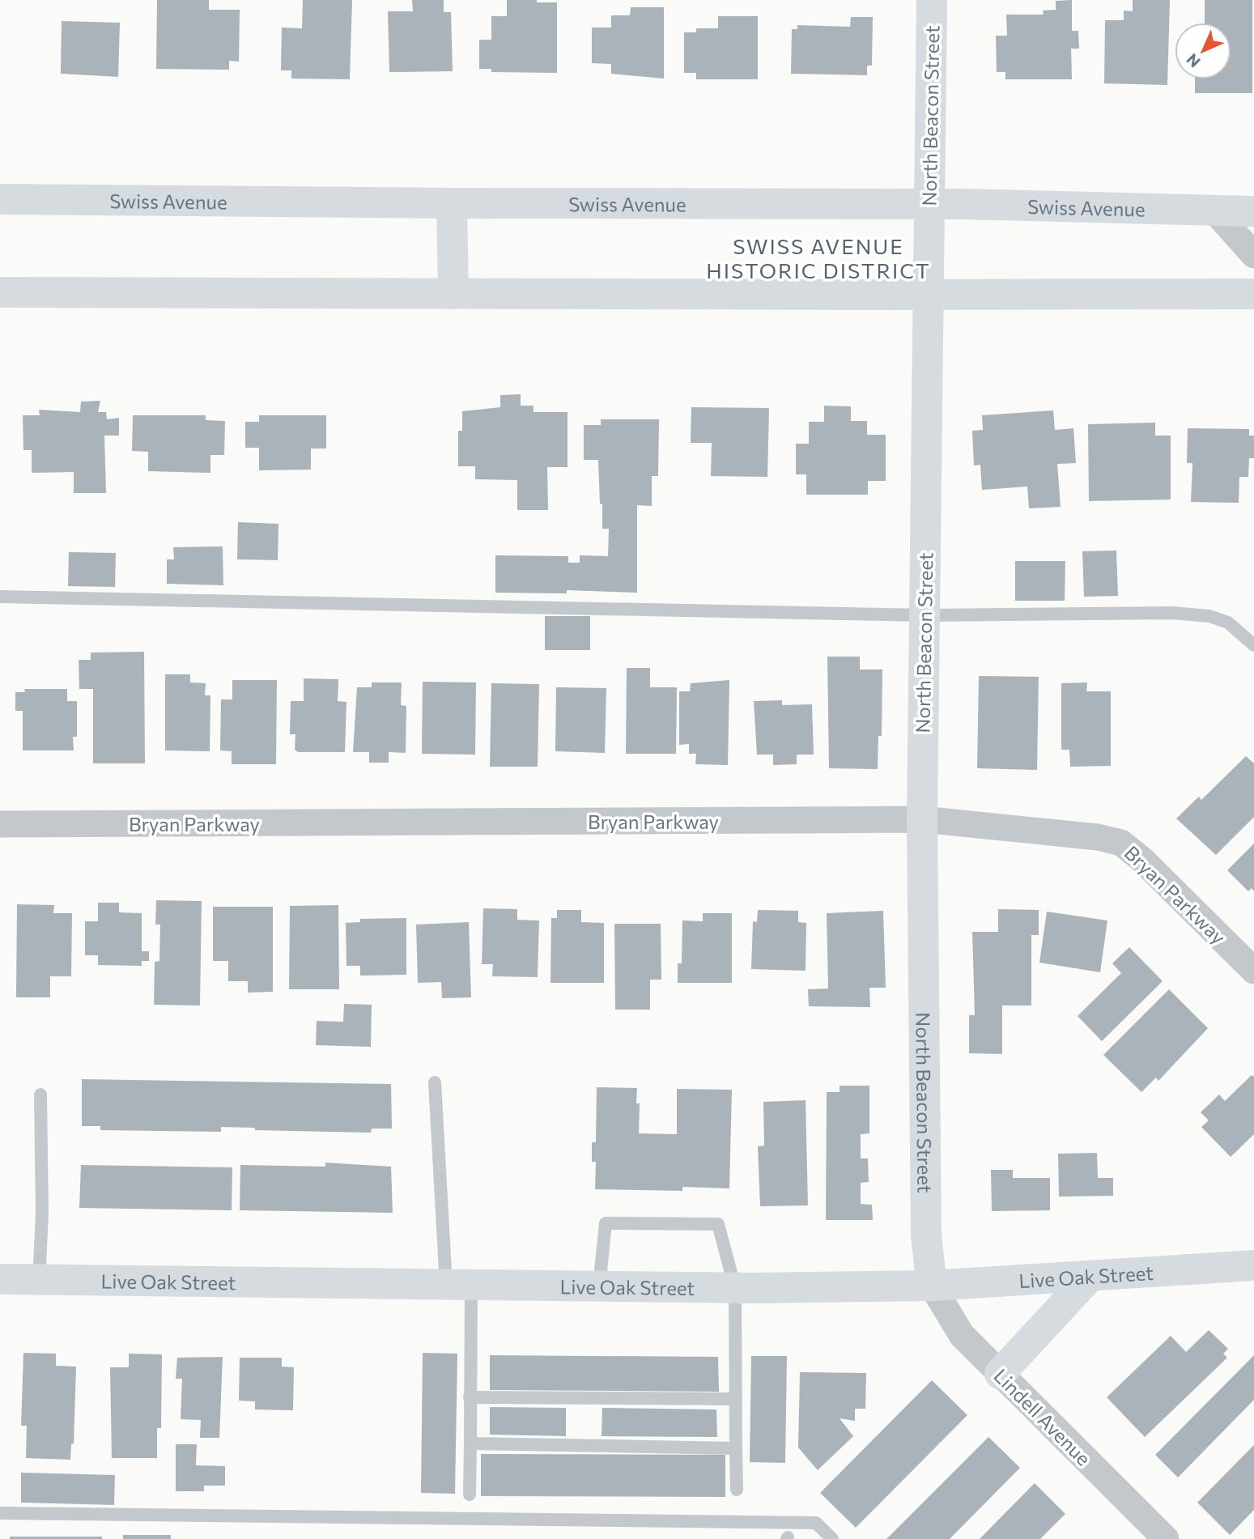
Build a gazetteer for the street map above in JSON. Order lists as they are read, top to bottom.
{
  "streets": {
    "street": [
      "North Beacon Street",
      "Swiss Avenue",
      "Bryan Parkway",
      "Live Oak Street",
      "Lindell Avenue"
    ]
  },
  "crossings": [
    ["North Beacon Street", "Swiss Avenue"],
    ["North Beacon Street", "Bryan Parkway"],
    ["North Beacon Street", "Live Oak Street"],
    ["North Beacon Street", "Lindell Avenue"],
    ["Live Oak Street", "Lindell Avenue"]
  ],
  "districts": ["SWISS AVENUE HISTORIC DISTRICT"],
  "north": "bottom left"
}
